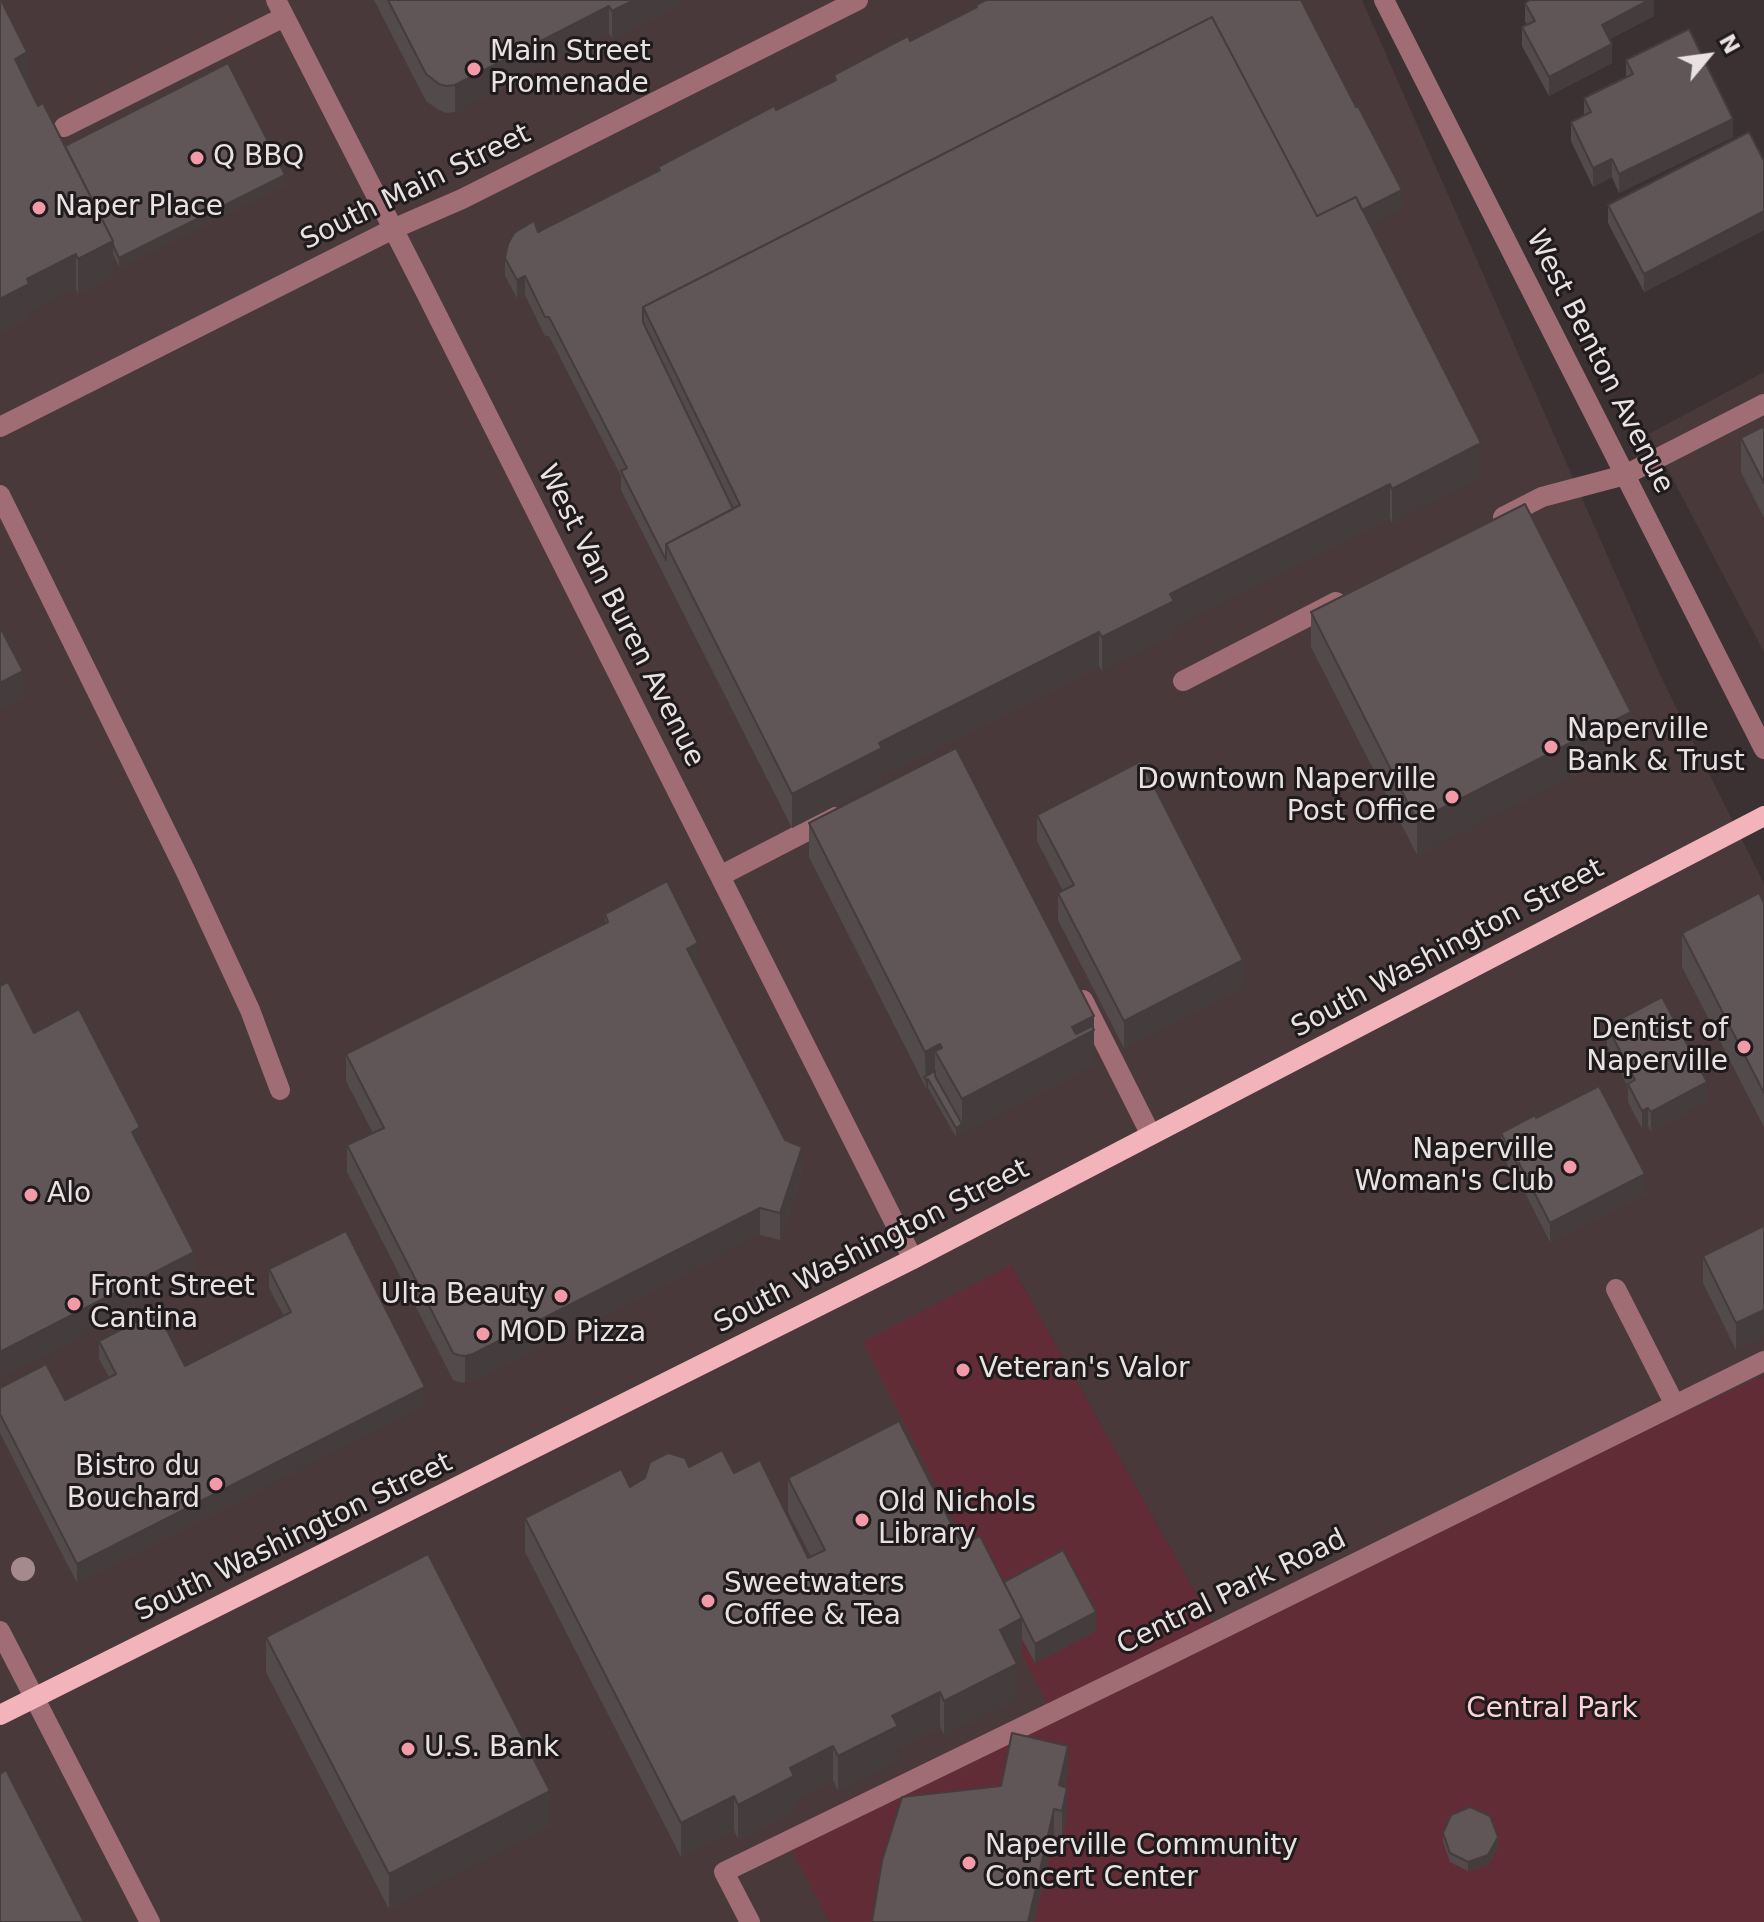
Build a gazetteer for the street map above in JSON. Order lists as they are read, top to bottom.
{
  "streets": {
    "main road": ["South Washington Street"],
    "street": [
      "South Main Street",
      "West Benton Avenue",
      "West Van Buren Avenue",
      "Central Park Road"
    ]
  },
  "crossings": [
    ["South Main Street", "West Van Buren Avenue"],
    ["West Van Buren Avenue", "South Washington Street"]
  ],
  "parks": ["Central Park"],
  "places": [
    "Main Street Promenade",
    "Q BBQ",
    "Naper Place",
    "Naperville Bank & Trust",
    "Downtown Naperville Post Office",
    "Dentist of Naperville",
    "Naperville Woman's Club",
    "Alo",
    "Ulta Beauty",
    "Front Street Cantina",
    "MOD Pizza",
    "Veteran's Valor",
    "Bistro du Bouchard",
    "Old Nichols Library",
    "Sweetwaters Coffee & Tea",
    "U.S. Bank",
    "Naperville Community Concert Center"
  ],
  "north": "top right"
}
